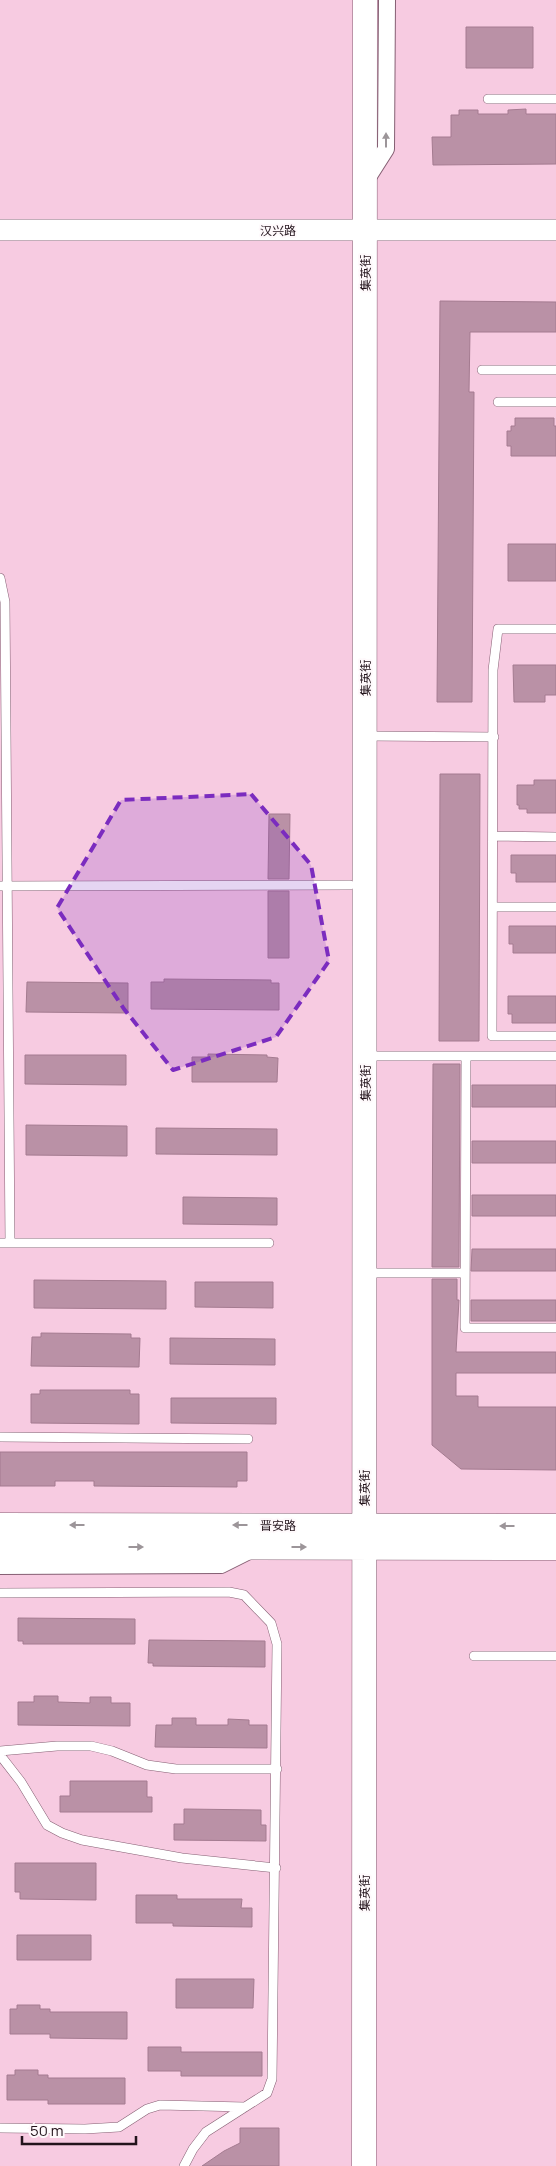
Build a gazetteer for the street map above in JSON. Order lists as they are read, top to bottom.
{
  "streets": {
    "main road": ["集英街", "晋安路"],
    "street": ["汉兴路"]
  },
  "crossings": [
    ["汉兴路", "集英街"],
    ["集英街", "晋安路"]
  ],
  "scale_bar": "50 m"
}
